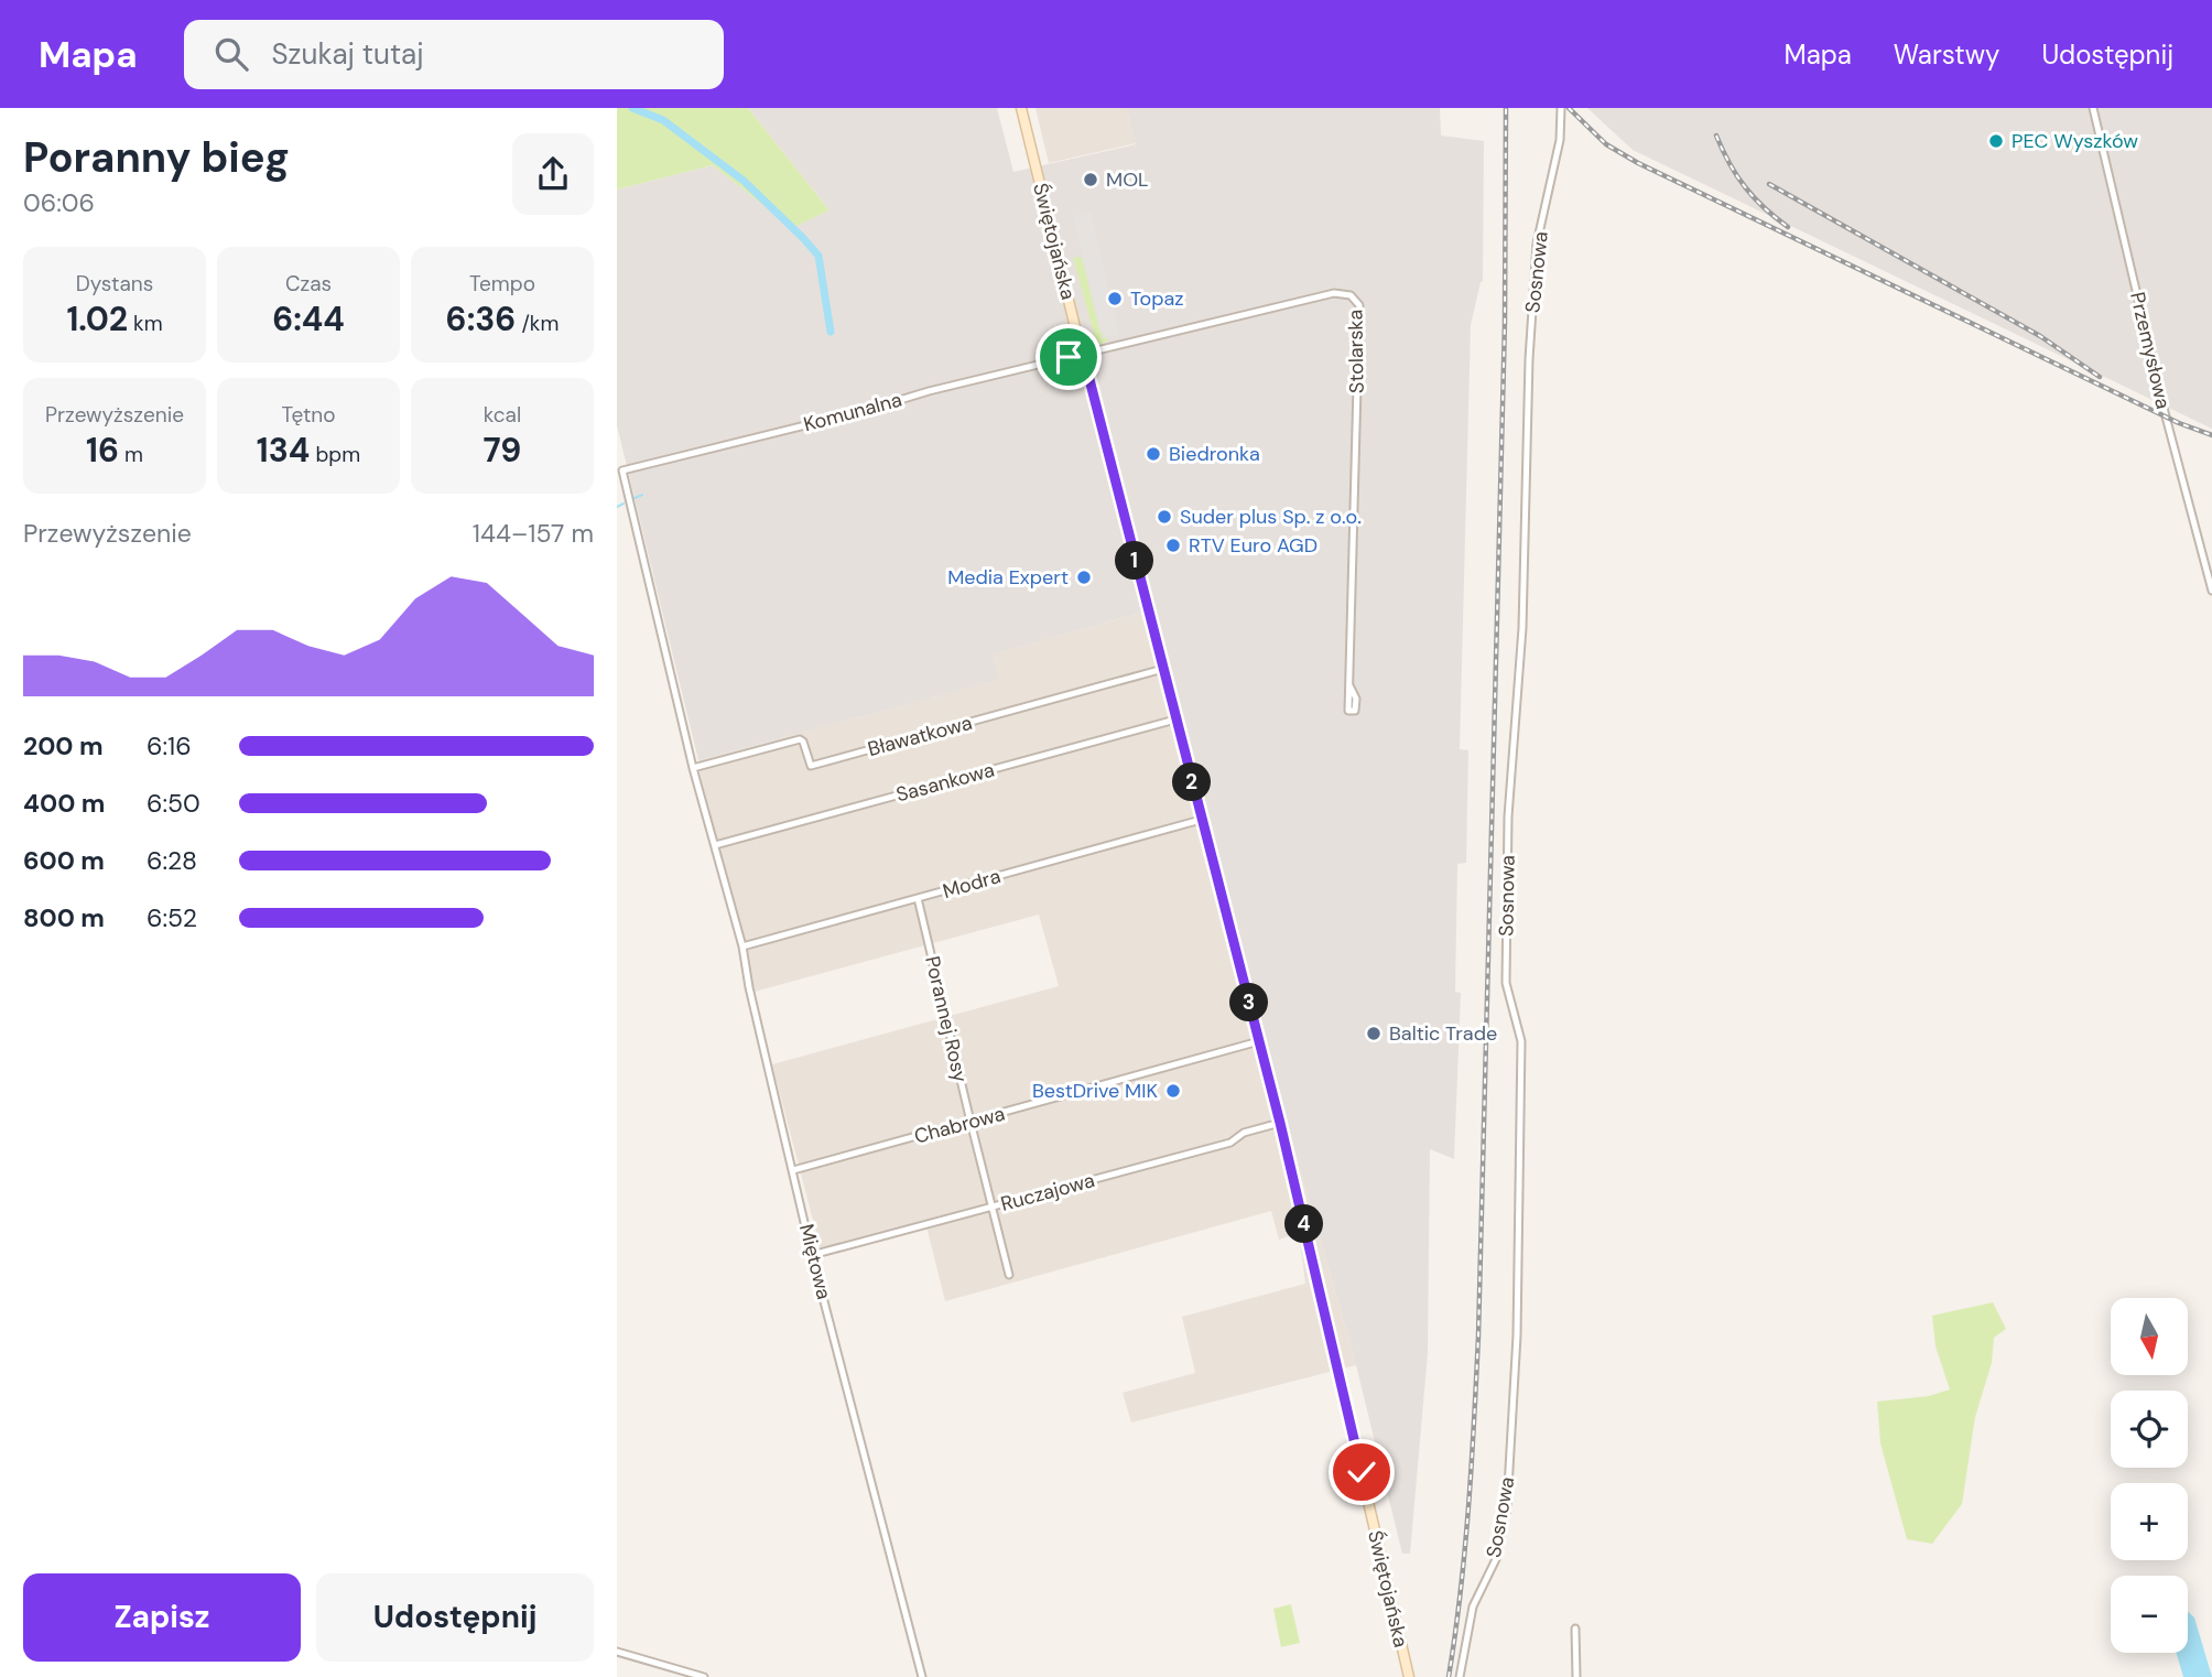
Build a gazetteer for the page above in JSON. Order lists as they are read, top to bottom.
{
  "streets": {
    "street": [
      "Świętojańska",
      "Sosnowa",
      "Przemysłowa",
      "Stolarska",
      "Komunalna",
      "Bławatkowa",
      "Sasankowa",
      "Modra",
      "Porannej Rosy",
      "Chabrowa",
      "Ruczajowa",
      "Miętowa"
    ]
  },
  "crossings": [
    ["Świętojańska", "Stolarska"],
    ["Świętojańska", "Komunalna"],
    ["Świętojańska", "Bławatkowa"],
    ["Świętojańska", "Sasankowa"],
    ["Świętojańska", "Modra"],
    ["Świętojańska", "Chabrowa"],
    ["Świętojańska", "Ruczajowa"],
    ["Stolarska", "Komunalna"],
    ["Komunalna", "Miętowa"],
    ["Bławatkowa", "Miętowa"],
    ["Sasankowa", "Miętowa"],
    ["Modra", "Porannej Rosy"],
    ["Modra", "Miętowa"],
    ["Porannej Rosy", "Chabrowa"],
    ["Porannej Rosy", "Ruczajowa"],
    ["Chabrowa", "Miętowa"],
    ["Ruczajowa", "Miętowa"]
  ],
  "places": [
    "PEC Wyszków",
    "MOL",
    "Topaz",
    "Biedronka",
    "Suder plus Sp. z o.o.",
    "RTV Euro AGD",
    "Media Expert",
    "Baltic Trade",
    "BestDrive MIK"
  ],
  "north": "bottom",
  "page": {
    "header": "Mapa",
    "search": "Szukaj tutaj",
    "nav": ["Mapa", "Warstwy", "Udostępnij"],
    "heading": ["Poranny bieg", "06:06"],
    "stats": [
      ["Dystans", "1.02 km"],
      ["Czas", "6:44"],
      ["Tempo", "6:36 /km"],
      ["Przewyższenie", "16 m"],
      ["Tętno", "134 bpm"],
      ["kcal", "79"]
    ],
    "chart": ["Przewyższenie", "144–157 m"],
    "pins": [
      "1",
      "2",
      "3",
      "4"
    ],
    "list": [
      {
        "name": "200 m",
        "note": "6:16"
      },
      {
        "name": "400 m",
        "note": "6:50"
      },
      {
        "name": "600 m",
        "note": "6:28"
      },
      {
        "name": "800 m",
        "note": "6:52"
      }
    ],
    "map_buttons": ["+", "−"],
    "buttons": ["Zapisz", "Udostępnij"]
  }
}
